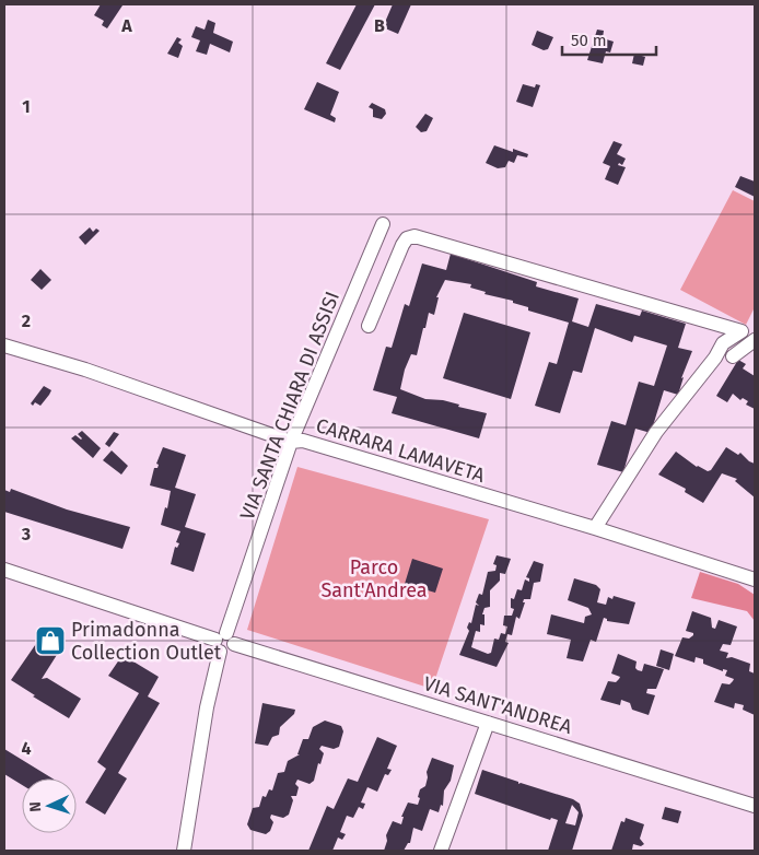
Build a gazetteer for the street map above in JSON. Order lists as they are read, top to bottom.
{
  "streets": {
    "street": ["VIA SANTA CHIARA DI ASSISI", "CARRARA LAMAVETA", "VIA SANT'ANDREA"]
  },
  "crossings": [
    ["VIA SANTA CHIARA DI ASSISI", "CARRARA LAMAVETA"],
    ["VIA SANTA CHIARA DI ASSISI", "VIA SANT'ANDREA"]
  ],
  "parks": ["Parco Sant'Andrea"],
  "places": {
    "shop": ["Primadonna Collection Outlet"]
  },
  "scale_bar": "50 m",
  "north": "left",
  "grid": {
    "columns": ["A", "B"],
    "rows": [
      "1",
      "2",
      "3",
      "4"
    ]
  }
}
